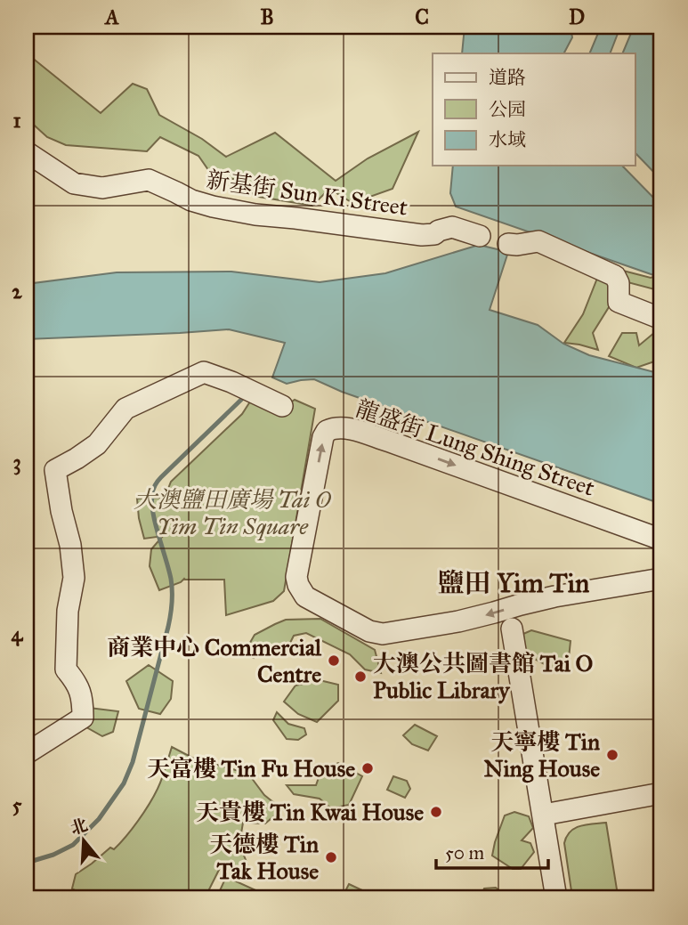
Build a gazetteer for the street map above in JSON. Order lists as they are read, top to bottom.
{
  "streets": {
    "street": ["新基街 Sun Ki Street", "龍盛街 Lung Shing Street"]
  },
  "districts": ["鹽田 Yim Tin"],
  "parks": ["大澳鹽田廣場 Tai O Yim Tin Square"],
  "places": [
    "商業中心 Commercial Centre",
    "大澳公共圖書館 Tai O Public Library",
    "天寧樓 Tin Ning House",
    "天富樓 Tin Fu House",
    "天貴樓 Tin Kwai House",
    "天德樓 Tin Tak House"
  ],
  "legend": ["道路", "公园", "水域"],
  "scale_bar": "50 m",
  "north": "top",
  "grid": {
    "columns": [
      "A",
      "B",
      "C",
      "D"
    ],
    "rows": [
      "1",
      "2",
      "3",
      "4",
      "5"
    ]
  }
}
